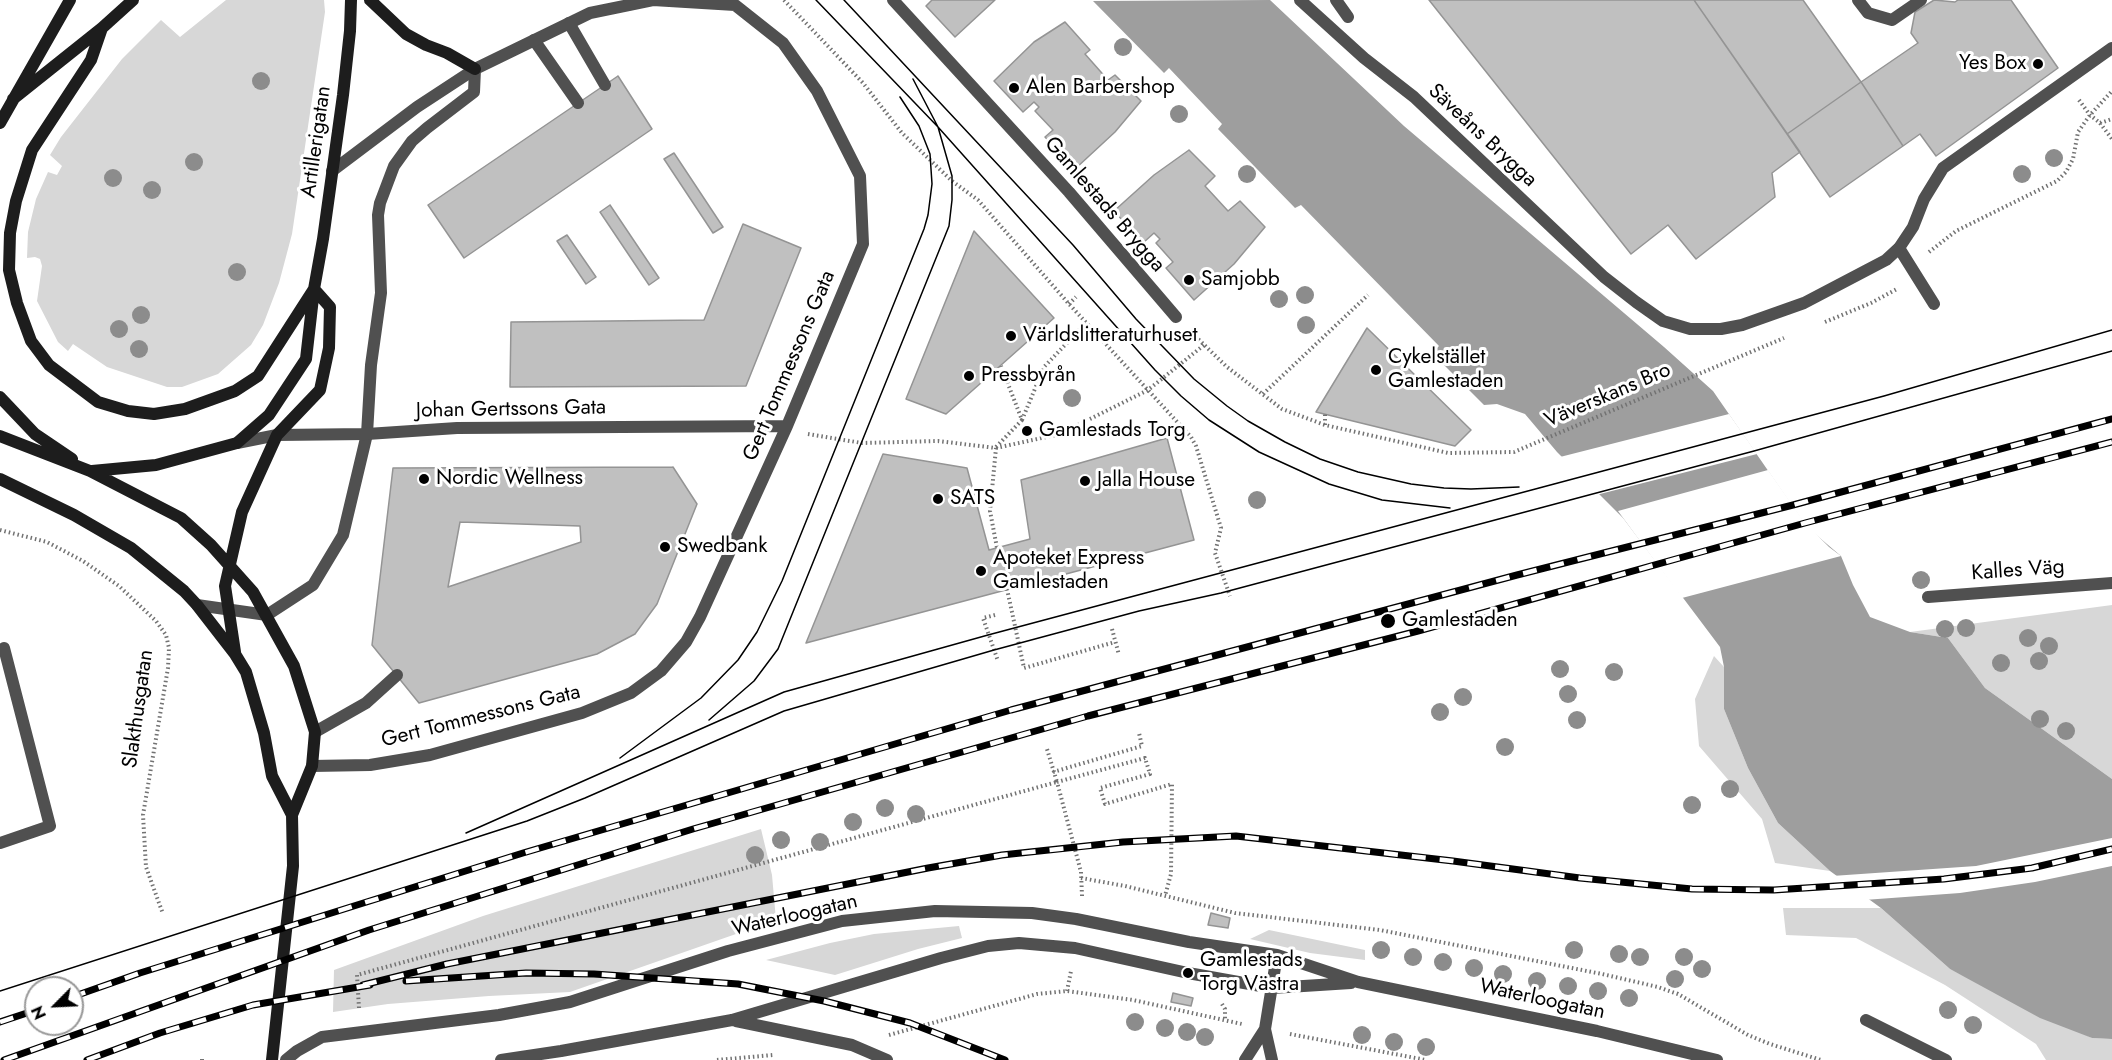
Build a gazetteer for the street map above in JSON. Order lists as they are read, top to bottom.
{
  "streets": {
    "main road": ["Artillerigatan"],
    "street": [
      "Säveåns Brygga",
      "Gamlestads Brygga",
      "Gert Tommessons Gata",
      "Johan Gertssons Gata",
      "Kalles Väg",
      "Waterloogatan"
    ],
    "path": ["Väverskans Bro", "Slakthusgatan"]
  },
  "crossings": [
    ["Artillerigatan", "Gert Tommessons Gata"],
    ["Artillerigatan", "Johan Gertssons Gata"],
    ["Gert Tommessons Gata", "Johan Gertssons Gata"]
  ],
  "places": [
    "Yes Box",
    "Alen Barbershop",
    "Samjobb",
    "Världslitteraturhuset",
    "Cykelstället Gamlestaden",
    "Pressbyrån",
    "Gamlestads Torg",
    "Nordic Wellness",
    "Jalla House",
    "SATS",
    "Swedbank",
    "Apoteket Express Gamlestaden",
    "Gamlestaden",
    "Gamlestads Torg Västra"
  ],
  "north": "bottom left"
}
